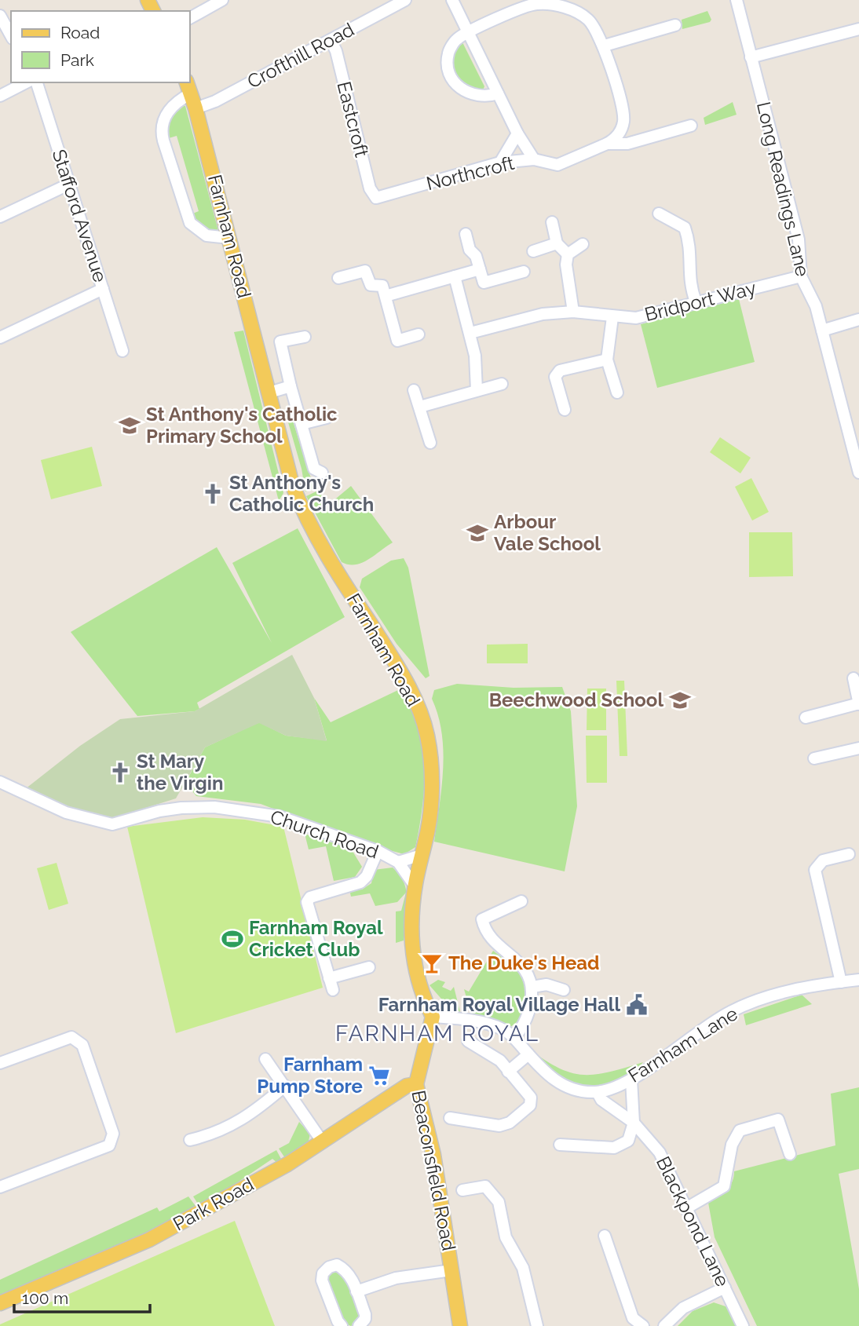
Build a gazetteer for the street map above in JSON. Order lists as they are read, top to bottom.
{
  "streets": {
    "main road": ["Farnham Road", "Beaconsfield Road", "Park Road"],
    "street": [
      "Crofthill Road",
      "Eastcroft",
      "Northcroft",
      "Long Readings Lane",
      "Stafford Avenue",
      "Bridport Way",
      "Church Road",
      "Farnham Lane",
      "Blackpond Lane"
    ]
  },
  "crossings": [
    ["Crofthill Road", "Eastcroft"],
    ["Crofthill Road", "Farnham Road"],
    ["Eastcroft", "Northcroft"],
    ["Long Readings Lane", "Bridport Way"],
    ["Farnham Road", "Church Road"],
    ["Farnham Road", "Farnham Lane"],
    ["Farnham Road", "Beaconsfield Road"],
    ["Farnham Lane", "Beaconsfield Road"],
    ["Farnham Lane", "Blackpond Lane"],
    ["Beaconsfield Road", "Park Road"]
  ],
  "districts": ["FARNHAM ROYAL"],
  "places": {
    "school or university": ["St Anthony's Catholic Primary School", "Arbour Vale School", "Beechwood School"],
    "church": ["St Anthony's Catholic Church", "St Mary the Virgin"],
    "sports": ["Farnham Royal Cricket Club"],
    "bar": ["The Duke's Head"],
    "public building": ["Farnham Royal Village Hall"],
    "supermarket": ["Farnham Pump Store"]
  },
  "legend": ["Road", "Park"],
  "scale_bar": "100 m"
}
